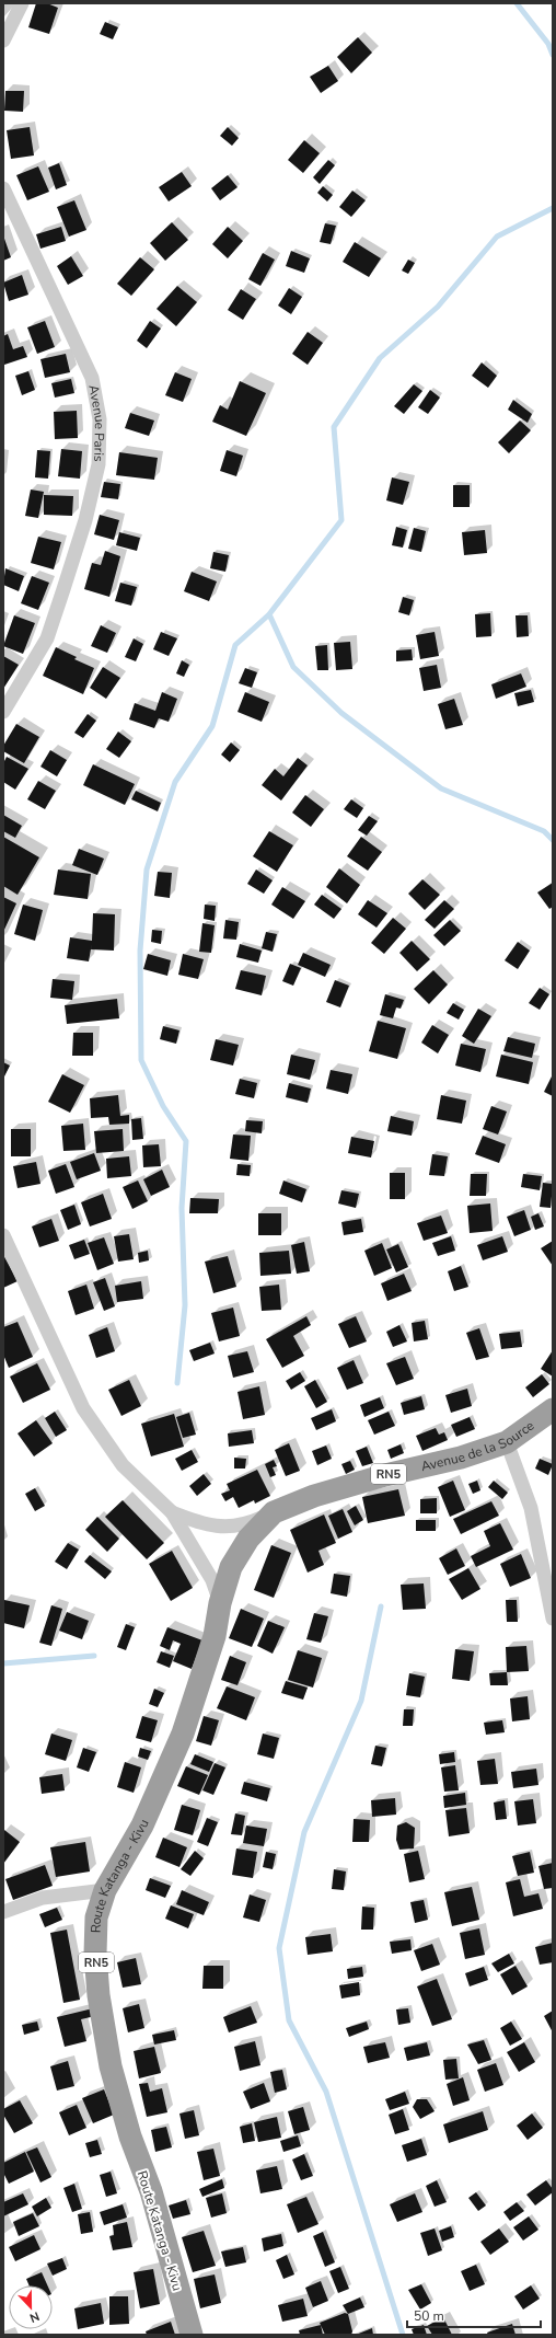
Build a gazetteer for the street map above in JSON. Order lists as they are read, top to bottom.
{
  "streets": {
    "highway": ["Avenue de la Source", "RN5", "Route Katanga - Kivu"],
    "street": ["Avenue Paris"]
  },
  "crossings": [
    ["Avenue de la Source", "Route Katanga - Kivu"]
  ],
  "scale_bar": "50 m",
  "north": "bottom"
}
